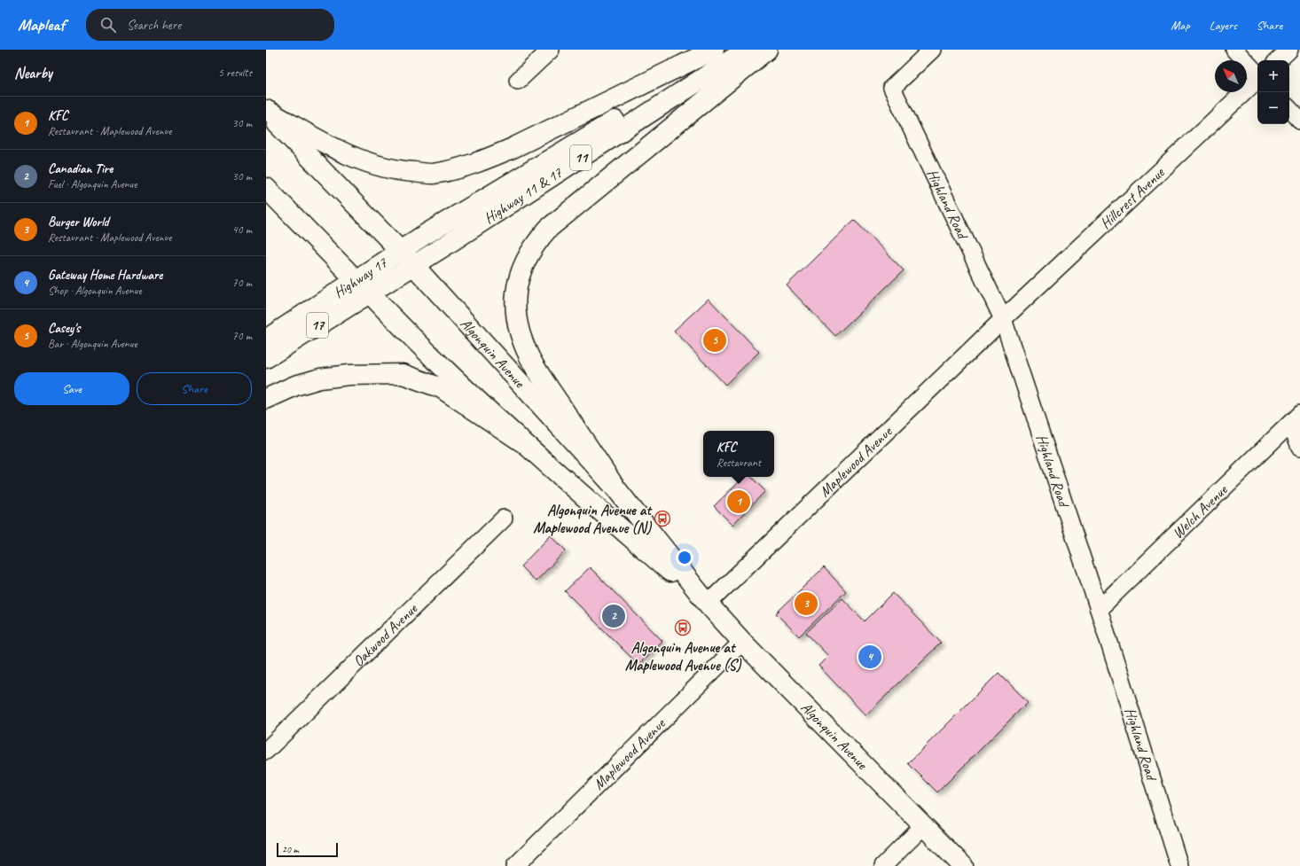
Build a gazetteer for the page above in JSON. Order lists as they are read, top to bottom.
{
  "streets": {
    "main road": [
      "11",
      "Highway 11 & 17",
      "Highway 17",
      "17",
      "Algonquin Avenue"
    ],
    "street": [
      "Hillcrest Avenue",
      "Highland Road",
      "Maplewood Avenue",
      "Welch Avenue",
      "Oakwood Avenue"
    ]
  },
  "crossings": [
    ["Highway 11 & 17", "Highway 17"],
    ["Highway 11 & 17", "Algonquin Avenue"],
    ["Hillcrest Avenue", "Highland Road"],
    ["Hillcrest Avenue", "Maplewood Avenue"],
    ["Highland Road", "Maplewood Avenue"],
    ["Highland Road", "Welch Avenue"],
    ["Highway 17", "Algonquin Avenue"],
    ["Algonquin Avenue", "Maplewood Avenue"]
  ],
  "places": {
    "bus stop": ["Algonquin Avenue at Maplewood Avenue (N)", "Algonquin Avenue at Maplewood Avenue (S)"]
  },
  "scale_bar": "20 m",
  "north": "top left",
  "page": {
    "header": "Mapleaf",
    "search": "Search here",
    "nav": ["Map", "Layers", "Share"],
    "heading": ["Nearby", "5 results"],
    "map_buttons": ["+", "−"],
    "list": [
      {
        "mark": "1",
        "name": "KFC",
        "note": "Restaurant · Maplewood Avenue",
        "value": "30 m"
      },
      {
        "mark": "2",
        "name": "Canadian Tire",
        "note": "Fuel · Algonquin Avenue",
        "value": "30 m"
      },
      {
        "mark": "3",
        "name": "Burger World",
        "note": "Restaurant · Maplewood Avenue",
        "value": "40 m"
      },
      {
        "mark": "4",
        "name": "Gateway Home Hardware",
        "note": "Shop · Algonquin Avenue",
        "value": "70 m"
      },
      {
        "mark": "5",
        "name": "Casey's",
        "note": "Bar · Algonquin Avenue",
        "value": "70 m"
      }
    ],
    "pins": [
      "5",
      "1",
      "3",
      "2",
      "4"
    ],
    "buttons": ["Save", "Share"],
    "popup": ["KFC", "Restaurant"],
    "scale": "20 m"
  }
}
